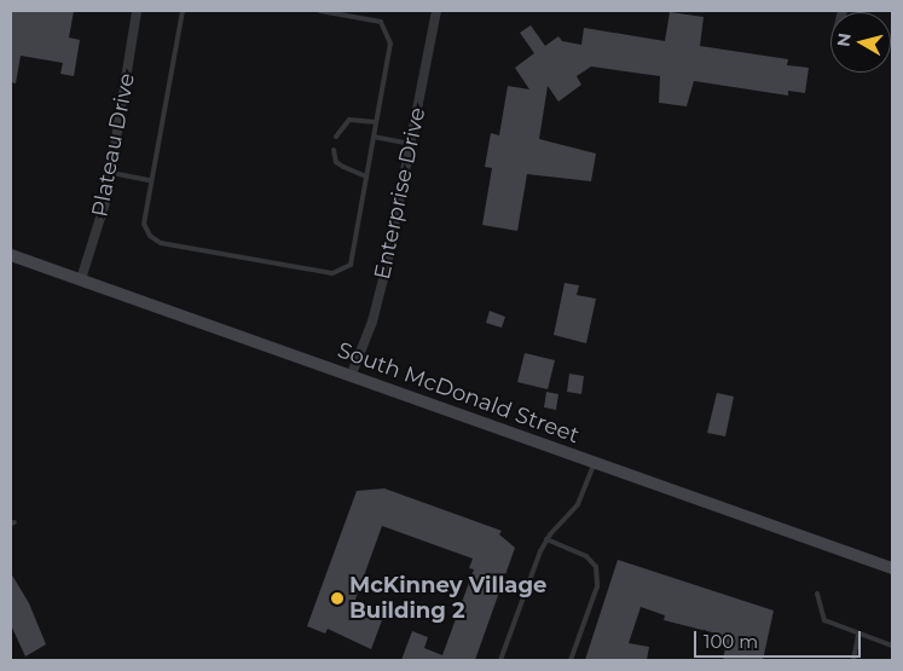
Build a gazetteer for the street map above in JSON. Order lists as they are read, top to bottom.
{
  "streets": {
    "main road": ["South McDonald Street"],
    "street": ["Plateau Drive", "Enterprise Drive"]
  },
  "crossings": [
    ["Plateau Drive", "South McDonald Street"],
    ["Enterprise Drive", "South McDonald Street"]
  ],
  "places": ["McKinney Village Building 2"],
  "scale_bar": "100 m",
  "north": "left"
}
